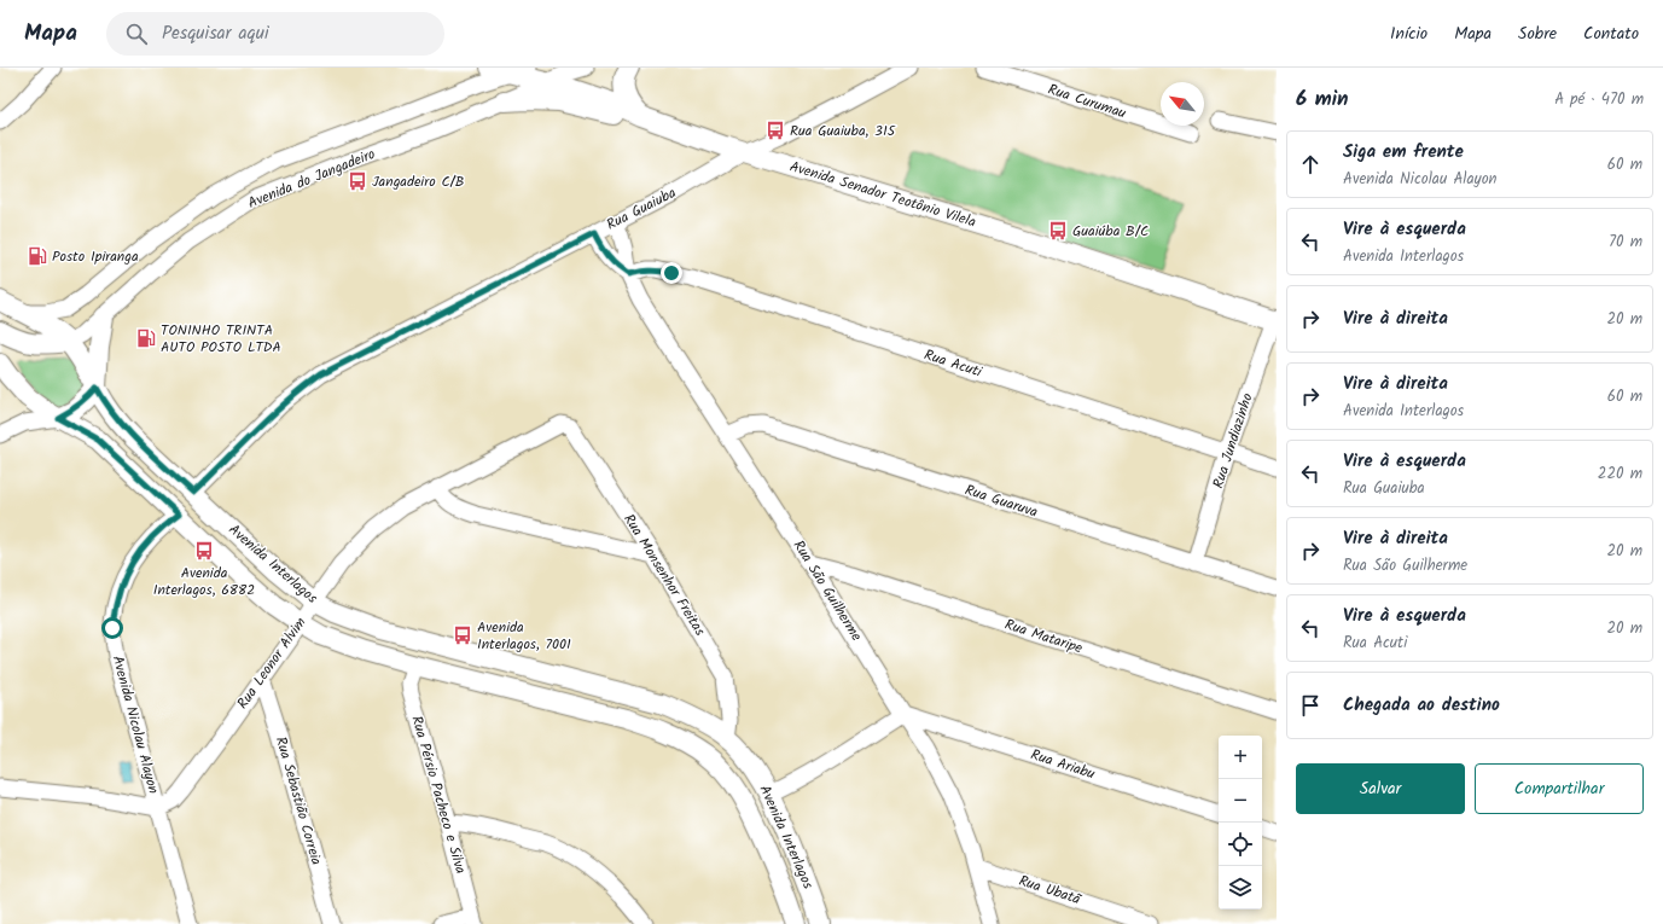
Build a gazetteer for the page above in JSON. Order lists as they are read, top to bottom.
{
  "streets": {
    "main road": ["Avenida Senador Teotônio Vilela", "Avenida Interlagos"],
    "street": [
      "Rua Curumau",
      "Avenida do Jangadeiro",
      "Rua Guaiuba",
      "Rua Acuti",
      "Rua Jundiazinho",
      "Rua Guaruva",
      "Rua Monsenhor Freitas",
      "Rua São Guilherme",
      "Rua Mataripe",
      "Rua Leonor Alvim",
      "Avenida Nicolau Alayon",
      "Rua Ariabu",
      "Rua Pérsio Pacheco e Silva",
      "Rua Sebastião Correia",
      "Rua Ubatã"
    ]
  },
  "crossings": [
    ["Avenida do Jangadeiro", "Avenida Senador Teotônio Vilela"],
    ["Avenida do Jangadeiro", "Avenida Interlagos"],
    ["Avenida Senador Teotônio Vilela", "Rua Guaiuba"],
    ["Avenida Senador Teotônio Vilela", "Rua Jundiazinho"],
    ["Rua Guaiuba", "Avenida Interlagos"],
    ["Rua Guaiuba", "Rua São Guilherme"],
    ["Rua Acuti", "Rua Jundiazinho"],
    ["Rua Acuti", "Rua São Guilherme"],
    ["Rua Jundiazinho", "Rua Guaruva"],
    ["Rua Guaruva", "Rua São Guilherme"],
    ["Avenida Interlagos", "Rua Monsenhor Freitas"],
    ["Avenida Interlagos", "Rua Leonor Alvim"],
    ["Avenida Interlagos", "Avenida Nicolau Alayon"],
    ["Avenida Interlagos", "Rua Pérsio Pacheco e Silva"],
    ["Rua Monsenhor Freitas", "Rua Leonor Alvim"],
    ["Rua São Guilherme", "Rua Mataripe"],
    ["Rua São Guilherme", "Rua Ariabu"],
    ["Rua São Guilherme", "Rua Ubatã"],
    ["Rua Leonor Alvim", "Avenida Nicolau Alayon"],
    ["Rua Leonor Alvim", "Rua Sebastião Correia"]
  ],
  "places": {
    "bus stop": [
      "Rua Guaiuba, 315",
      "Jangadeiro C/B",
      "Guaiúba B/C",
      "Avenida Interlagos, 6882",
      "Avenida Interlagos, 7001"
    ],
    "fuel station": ["Posto Ipiranga", "TONINHO TRINTA AUTO POSTO LTDA"]
  },
  "north": "top left",
  "page": {
    "header": "Mapa",
    "search": "Pesquisar aqui",
    "nav": [
      "Início",
      "Mapa",
      "Sobre",
      "Contato"
    ],
    "heading": ["6 min", "A pé · 470 m"],
    "list": [
      ["Siga em frente", "Avenida Nicolau Alayon", "60 m"],
      ["Vire à esquerda", "Avenida Interlagos", "70 m"],
      ["Vire à direita", "20 m"],
      ["Vire à direita", "Avenida Interlagos", "60 m"],
      ["Vire à esquerda", "Rua Guaiuba", "220 m"],
      ["Vire à direita", "Rua São Guilherme", "20 m"],
      ["Vire à esquerda", "Rua Acuti", "20 m"],
      "Chegada ao destino"
    ],
    "map_buttons": ["+", "−"],
    "buttons": ["Salvar", "Compartilhar"]
  }
}
